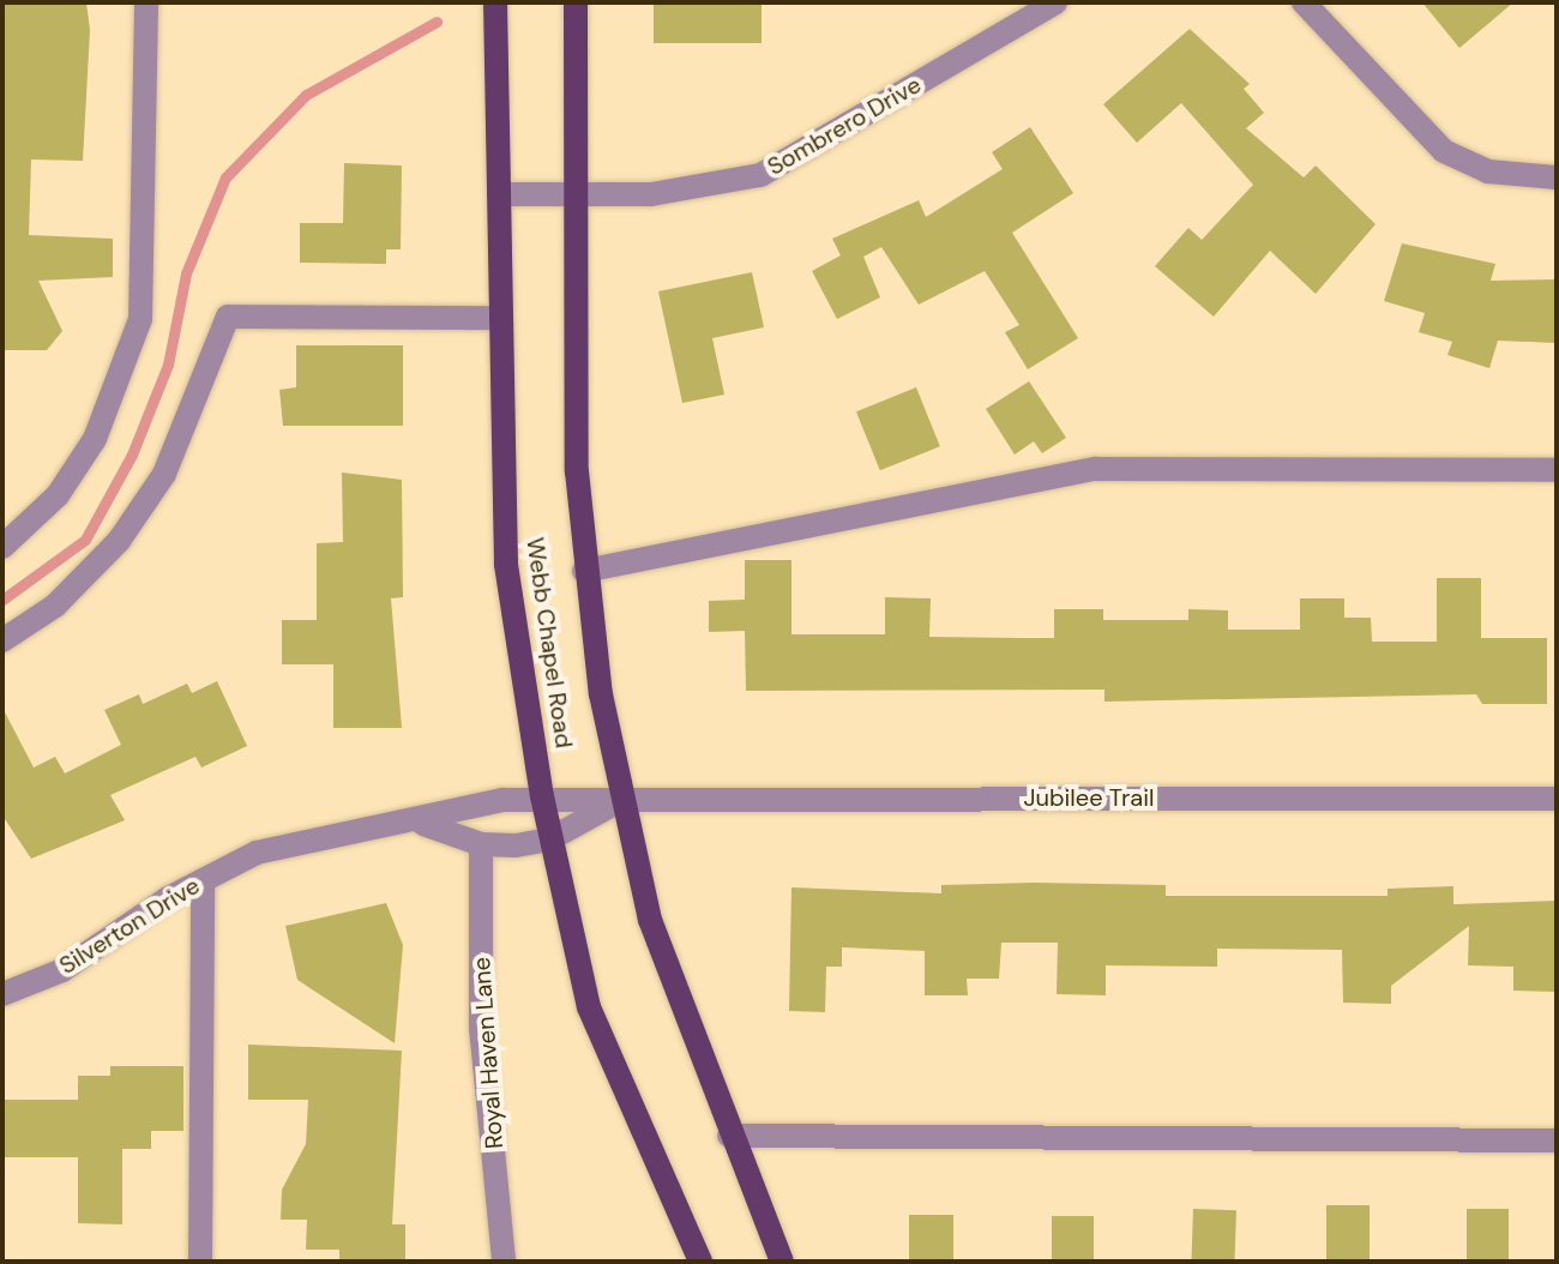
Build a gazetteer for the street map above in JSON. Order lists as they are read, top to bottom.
{
  "streets": {
    "main road": ["Webb Chapel Road"],
    "street": [
      "Sombrero Drive",
      "Jubilee Trail",
      "Silverton Drive",
      "Royal Haven Lane"
    ]
  },
  "crossings": [
    ["Sombrero Drive", "Webb Chapel Road"],
    ["Webb Chapel Road", "Jubilee Trail"],
    ["Webb Chapel Road", "Silverton Drive"],
    ["Jubilee Trail", "Silverton Drive"],
    ["Silverton Drive", "Royal Haven Lane"]
  ]
}
